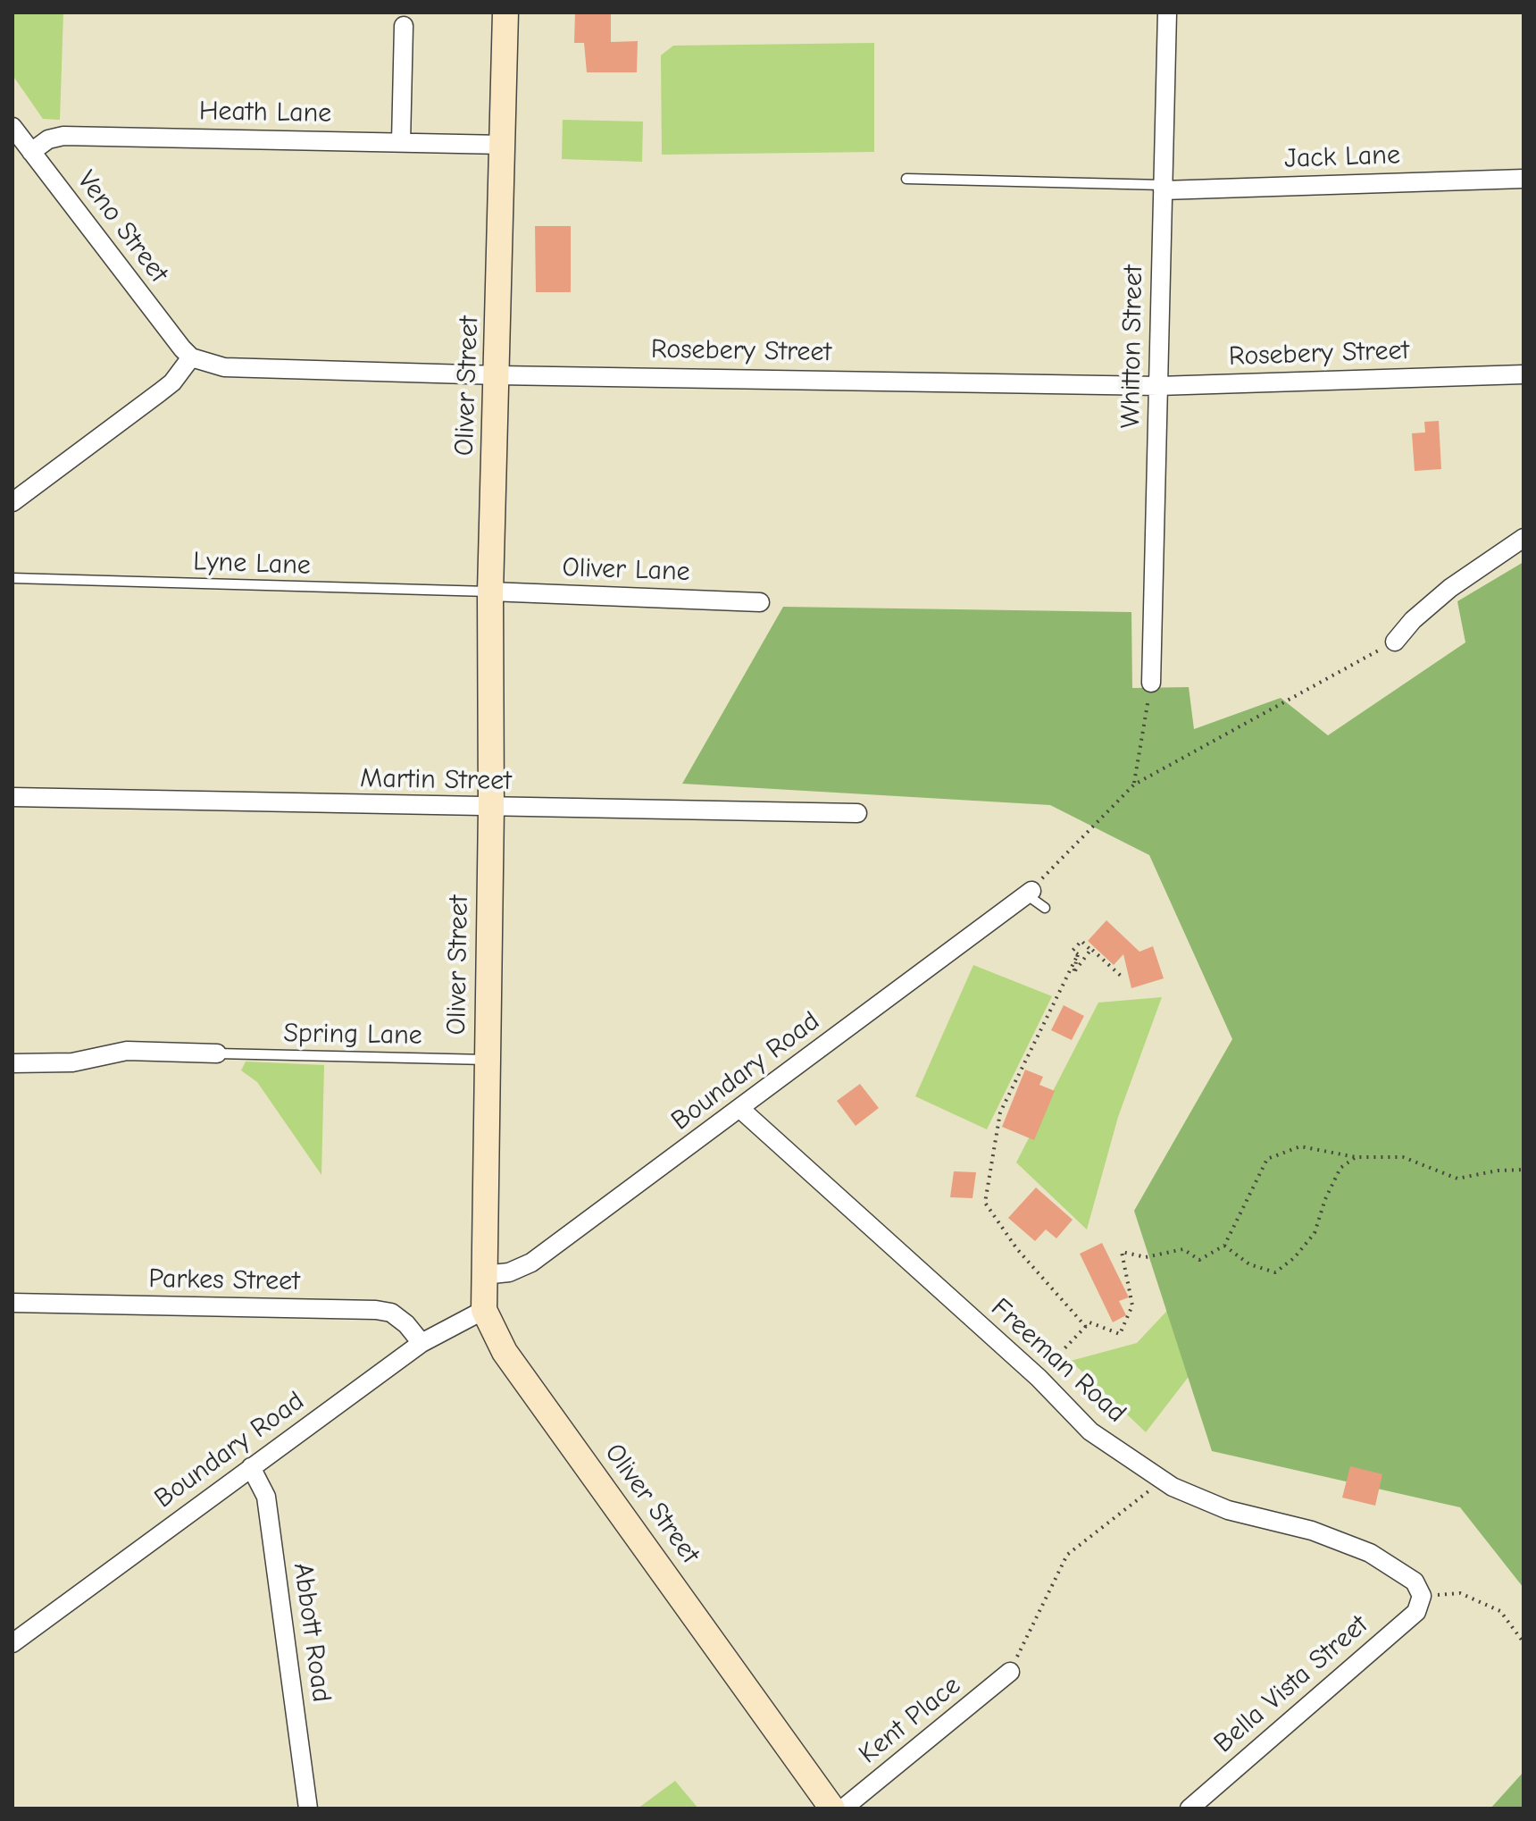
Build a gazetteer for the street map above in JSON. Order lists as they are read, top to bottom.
{
  "streets": {
    "street": [
      "Heath Lane",
      "Jack Lane",
      "Veno Street",
      "Whitton Street",
      "Rosebery Street",
      "Oliver Street",
      "Oliver Lane",
      "Martin Street",
      "Boundary Road",
      "Parkes Street",
      "Freeman Road",
      "Abbott Road",
      "Bella Vista Street",
      "Kent Place"
    ],
    "lane": ["Lyne Lane", "Spring Lane"]
  },
  "crossings": [
    ["Heath Lane", "Veno Street"],
    ["Heath Lane", "Oliver Street"],
    ["Jack Lane", "Whitton Street"],
    ["Veno Street", "Rosebery Street"],
    ["Whitton Street", "Rosebery Street"],
    ["Rosebery Street", "Oliver Street"],
    ["Oliver Street", "Lyne Lane"],
    ["Oliver Street", "Oliver Lane"],
    ["Oliver Street", "Martin Street"],
    ["Oliver Street", "Spring Lane"],
    ["Oliver Street", "Boundary Road"],
    ["Lyne Lane", "Oliver Lane"],
    ["Boundary Road", "Parkes Street"],
    ["Boundary Road", "Freeman Road"],
    ["Boundary Road", "Abbott Road"],
    ["Freeman Road", "Bella Vista Street"]
  ]
}
